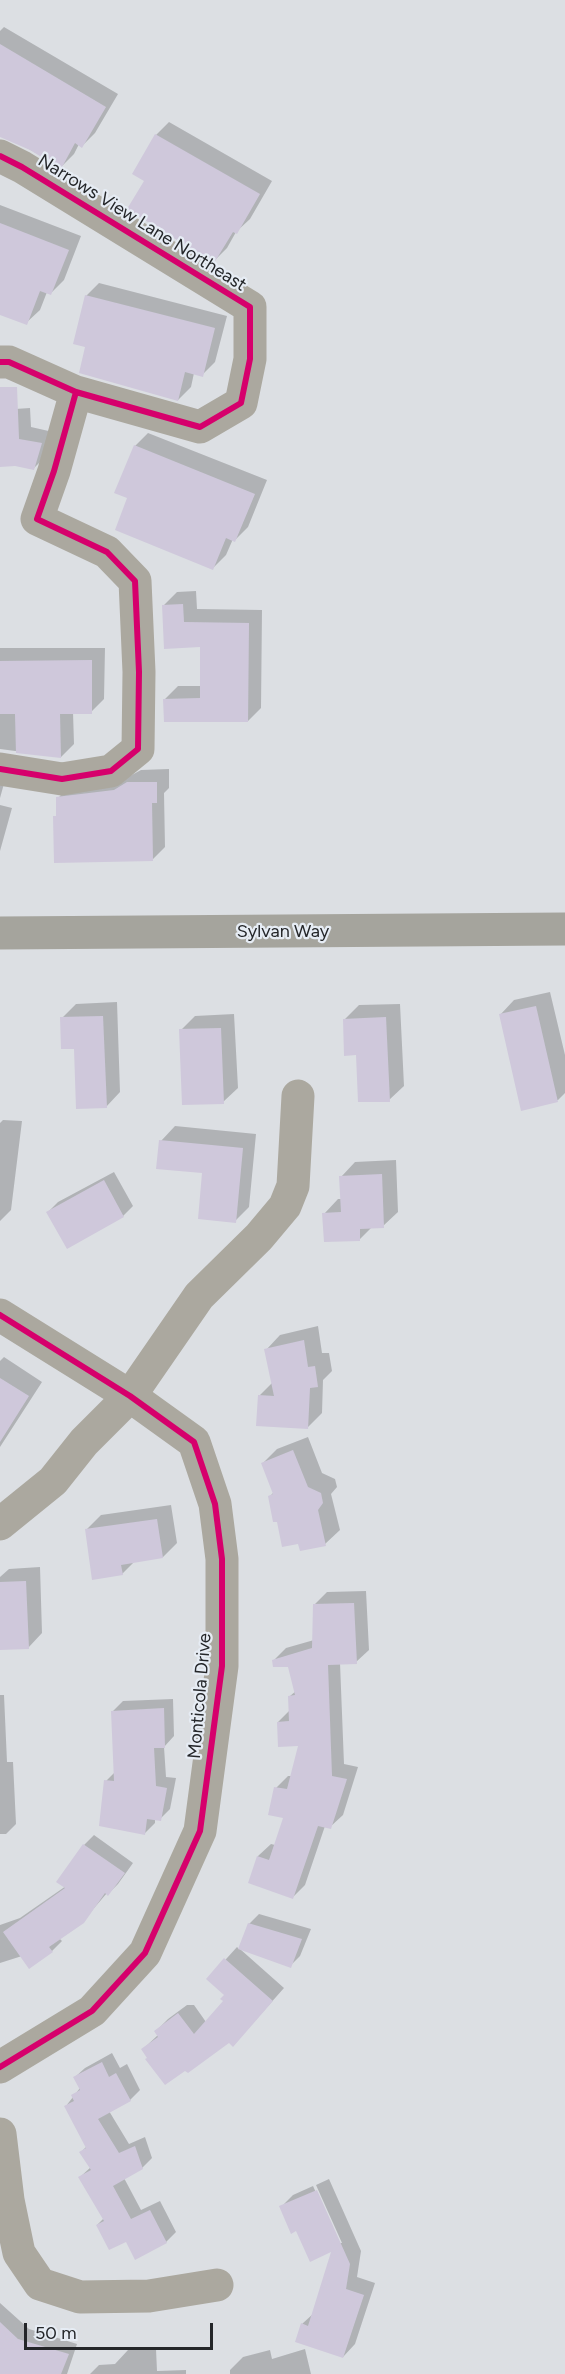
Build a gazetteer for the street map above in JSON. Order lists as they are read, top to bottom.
{
  "streets": {
    "main road": ["Sylvan Way"],
    "street": ["Narrows View Lane Northeast", "Monticola Drive"]
  },
  "scale_bar": "50 m"
}
